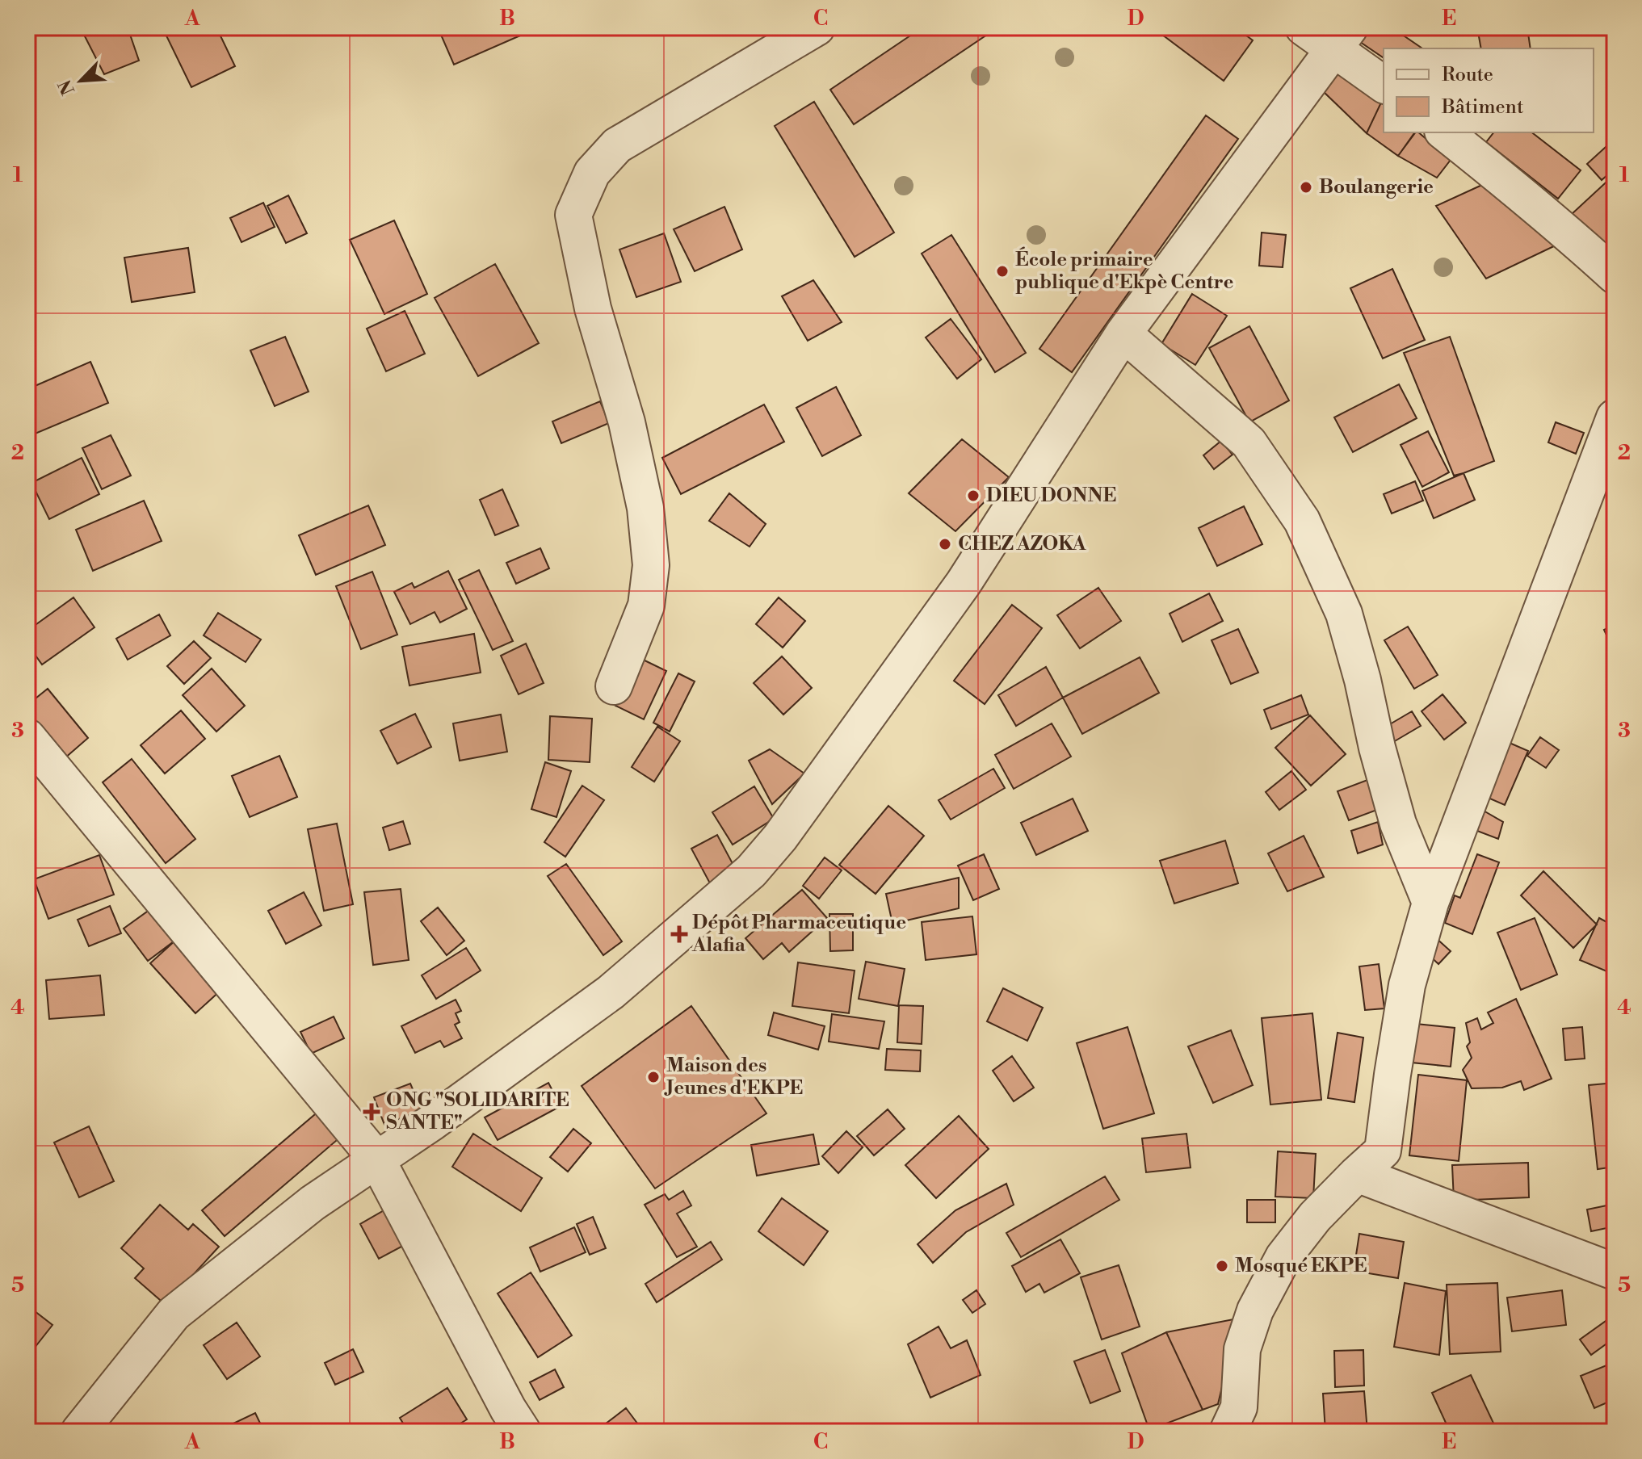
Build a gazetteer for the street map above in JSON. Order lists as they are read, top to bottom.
{
  "places": {
    "other": [
      "Boulangerie",
      "École primaire publique d'Ekpè Centre",
      "DIEU DONNE",
      "CHEZ AZOKA",
      "Maison des Jeunes d'EKPE",
      "Mosqué EKPE"
    ],
    "health": ["Dépôt Pharmaceutique Alafia", "ONG \"SOLIDARITE SANTE\""]
  },
  "legend": ["Route", "Bâtiment"],
  "north": "bottom left",
  "grid": {
    "columns": [
      "A",
      "B",
      "C",
      "D",
      "E"
    ],
    "rows": [
      "1",
      "2",
      "3",
      "4",
      "5"
    ]
  }
}
